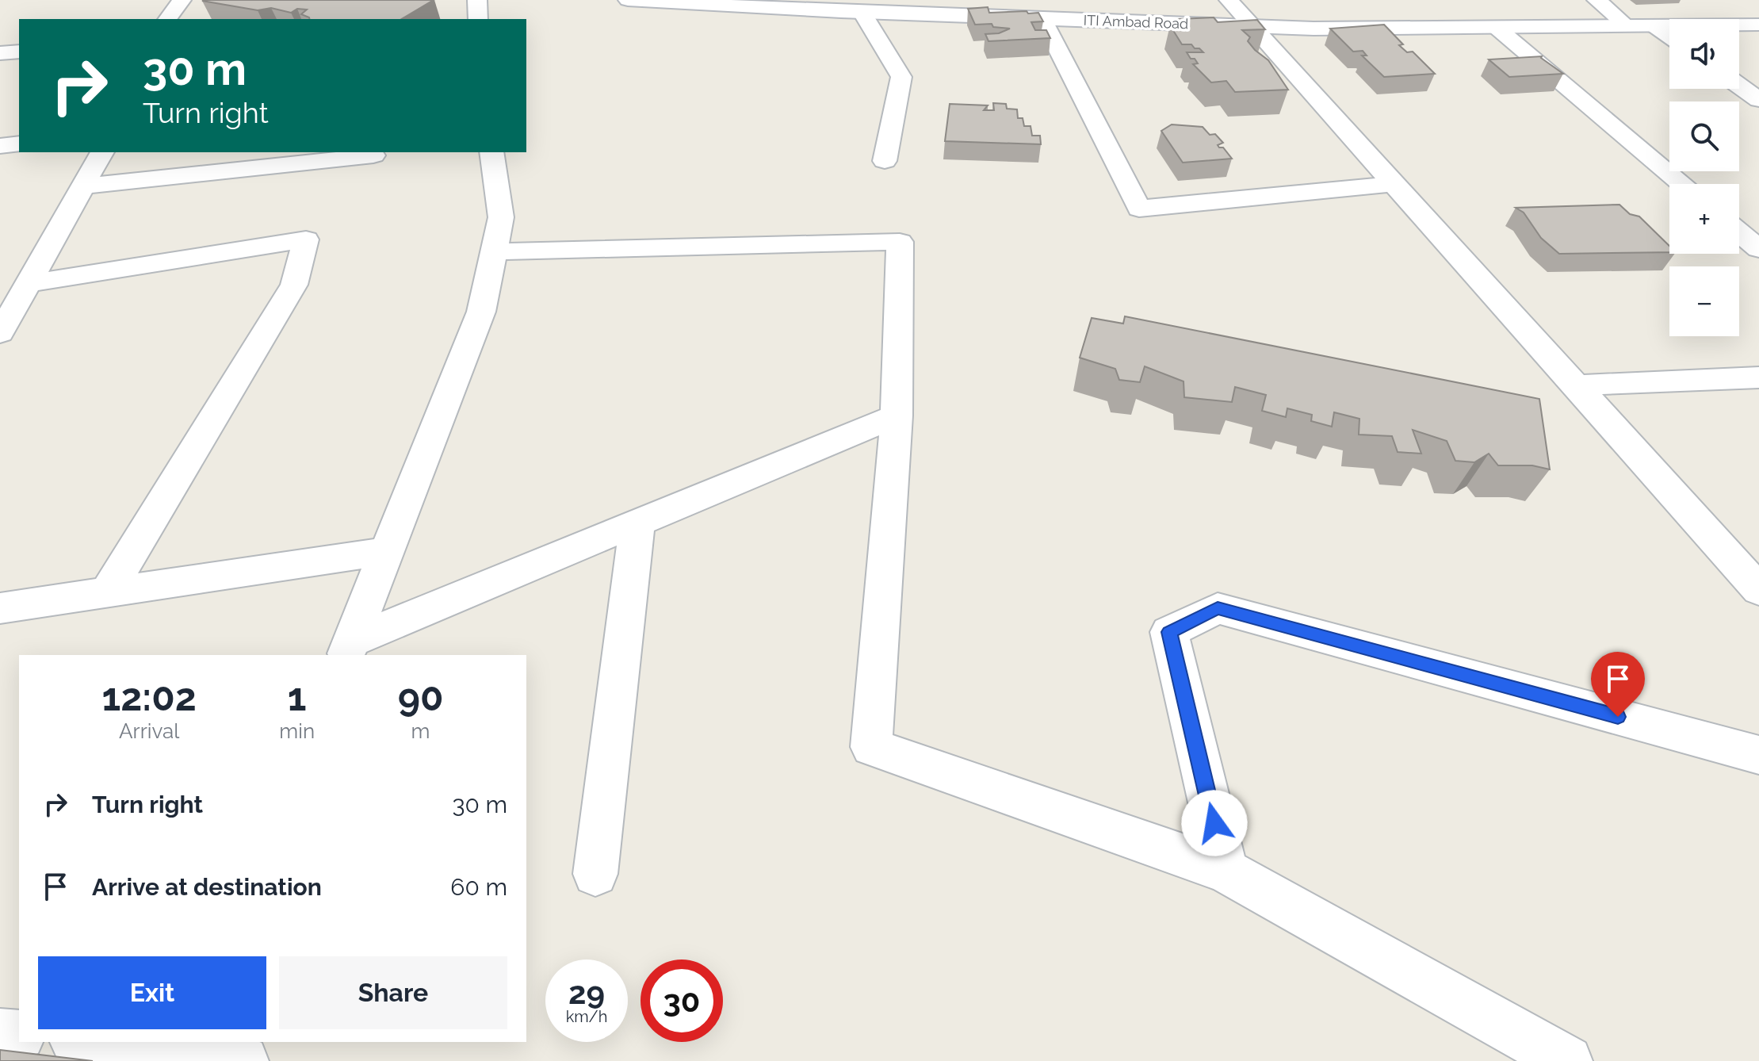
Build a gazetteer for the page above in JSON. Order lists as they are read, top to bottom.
{
  "streets": {
    "street": ["ITI Ambad Road"]
  },
  "page": {
    "map_buttons": ["+", "−"],
    "turn": ["30 m", "Turn right"],
    "eta": [
      "12:02",
      "Arrival",
      "1",
      "min",
      "90",
      "m"
    ],
    "list": [
      {
        "name": "Turn right",
        "value": "30 m"
      },
      {
        "name": "Arrive at destination",
        "value": "60 m"
      }
    ],
    "buttons": ["Exit", "Share"],
    "speed": "29 km/h",
    "limit": "30"
  }
}
